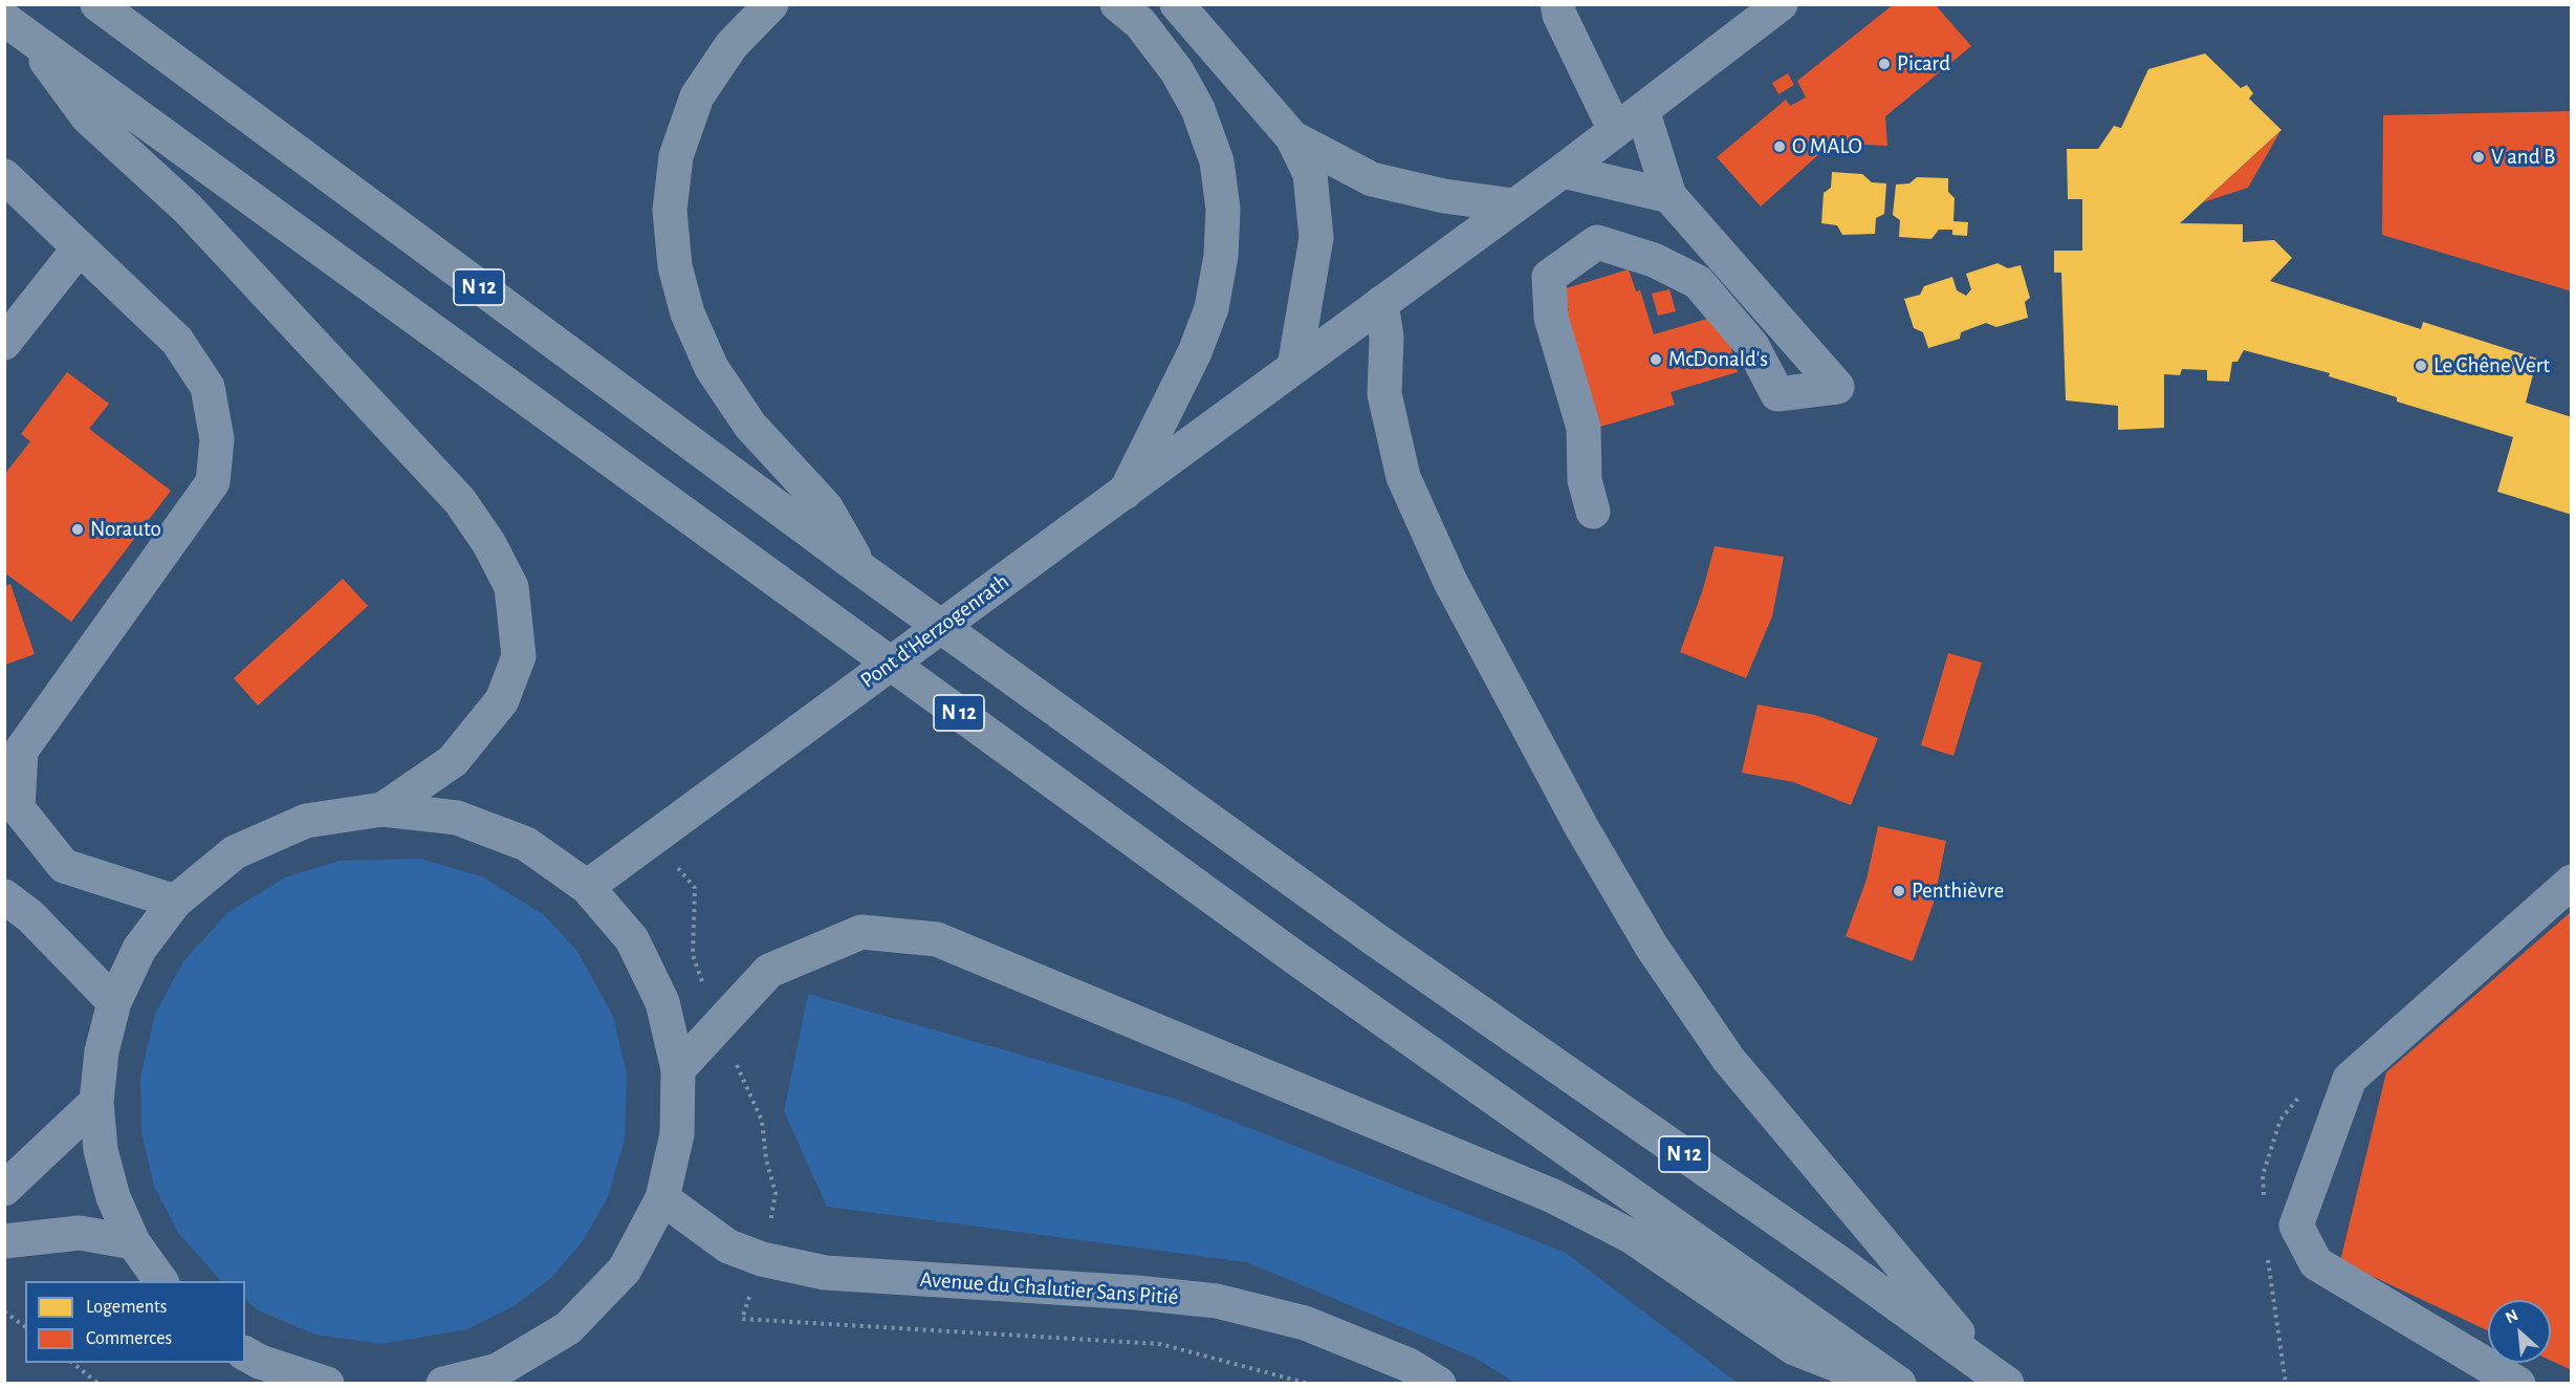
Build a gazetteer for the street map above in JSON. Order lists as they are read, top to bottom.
{
  "streets": {
    "highway": ["N 12"],
    "street": ["Pont d'Herzogenrath", "Avenue du Chalutier Sans Pitié"]
  },
  "places": [
    "Picard",
    "O MALO",
    "V and B",
    "McDonald's",
    "Le Chêne Vert",
    "Norauto",
    "Penthièvre"
  ],
  "legend": ["Logements", "Commerces"],
  "north": "top left"
}
